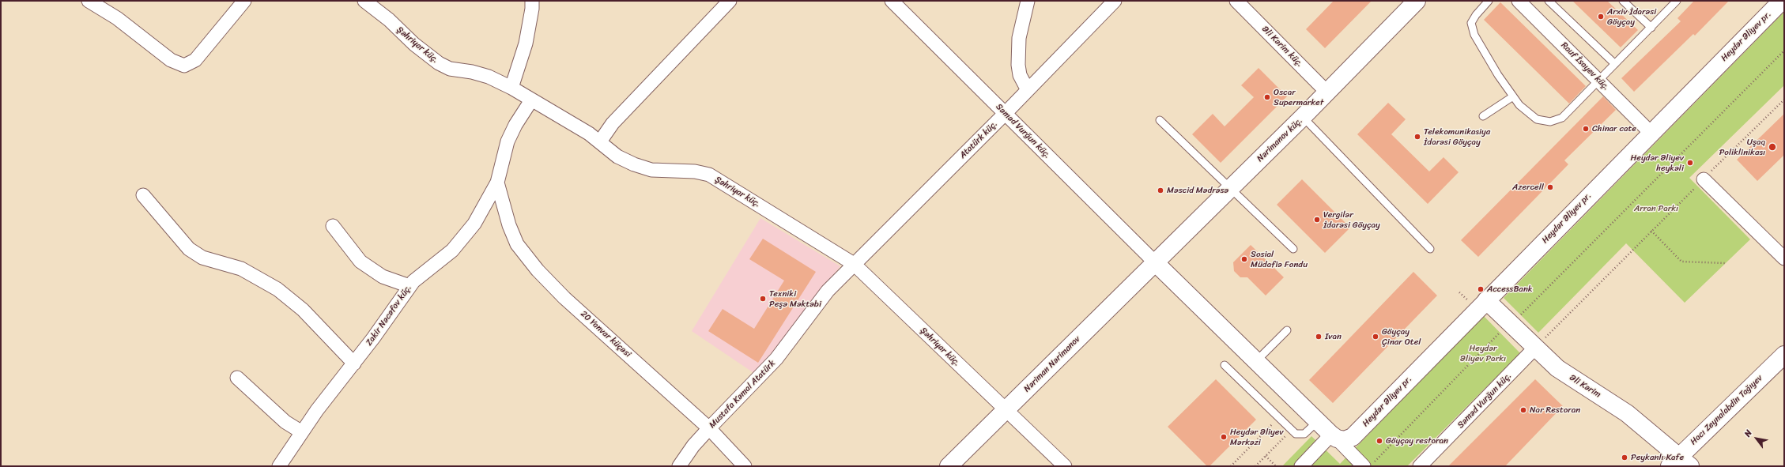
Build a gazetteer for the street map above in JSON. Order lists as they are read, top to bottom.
{
  "streets": {
    "main road": [
      "Heydər Əliyev pr.",
      "Nərimanov küç.",
      "Nəriman Nərimanov",
      "Əli Kərim",
      "Hacı Zeynalabdin Tağıyev"
    ],
    "street": [
      "Şəhriyar küç.",
      "Əli Kərim küç.",
      "Rauf İsayev küç.",
      "Səməd Vurğun küç.",
      "Atatürk küç.",
      "Zakir Nəcəfov küç.",
      "20 Yanvar küçəsi",
      "Mustafa Kəmal Atatürk"
    ]
  },
  "crossings": [
    ["Heydər Əliyev pr.", "Rauf İsayev küç."],
    ["Heydər Əliyev pr.", "Əli Kərim"],
    ["Şəhriyar küç.", "Atatürk küç."],
    ["Şəhriyar küç.", "Zakir Nəcəfov küç."],
    ["Şəhriyar küç.", "Nəriman Nərimanov"],
    ["Şəhriyar küç.", "Mustafa Kəmal Atatürk"],
    ["Əli Kərim küç.", "Nərimanov küç."],
    ["Səməd Vurğun küç.", "Atatürk küç."],
    ["Səməd Vurğun küç.", "Nərimanov küç."],
    ["Səməd Vurğun küç.", "Nəriman Nərimanov"],
    ["Səməd Vurğun küç.", "Əli Kərim"],
    ["Atatürk küç.", "Mustafa Kəmal Atatürk"],
    ["Nərimanov küç.", "Nəriman Nərimanov"],
    ["Zakir Nəcəfov küç.", "20 Yanvar küçəsi"],
    ["20 Yanvar küçəsi", "Mustafa Kəmal Atatürk"],
    ["Əli Kərim", "Hacı Zeynalabdin Tağıyev"]
  ],
  "parks": ["Arran Parkı", "Heydər Əliyev Parkı"],
  "places": [
    "Arxiv İdarəsi Göyçay",
    "Oscar Supermarket",
    "Chinar cate",
    "Telekomunikasiya İdarəsi Göyçay",
    "Uşaq Poliklinikası",
    "Heydər Əliyev heykəli",
    "Azercell",
    "Məscid Mədrəsə",
    "Vergilər İdarəsi Göyçay",
    "Sosial Müdafiə Fondu",
    "AccessBank",
    "Texniki Peşə Məktəbi",
    "Ivan",
    "Göyçay Çinar Otel",
    "Nar Restoran",
    "Heydər Əliyev Mərkəzi",
    "Göyçay restoran",
    "Peykanlı Kafe"
  ],
  "north": "top left"
}
